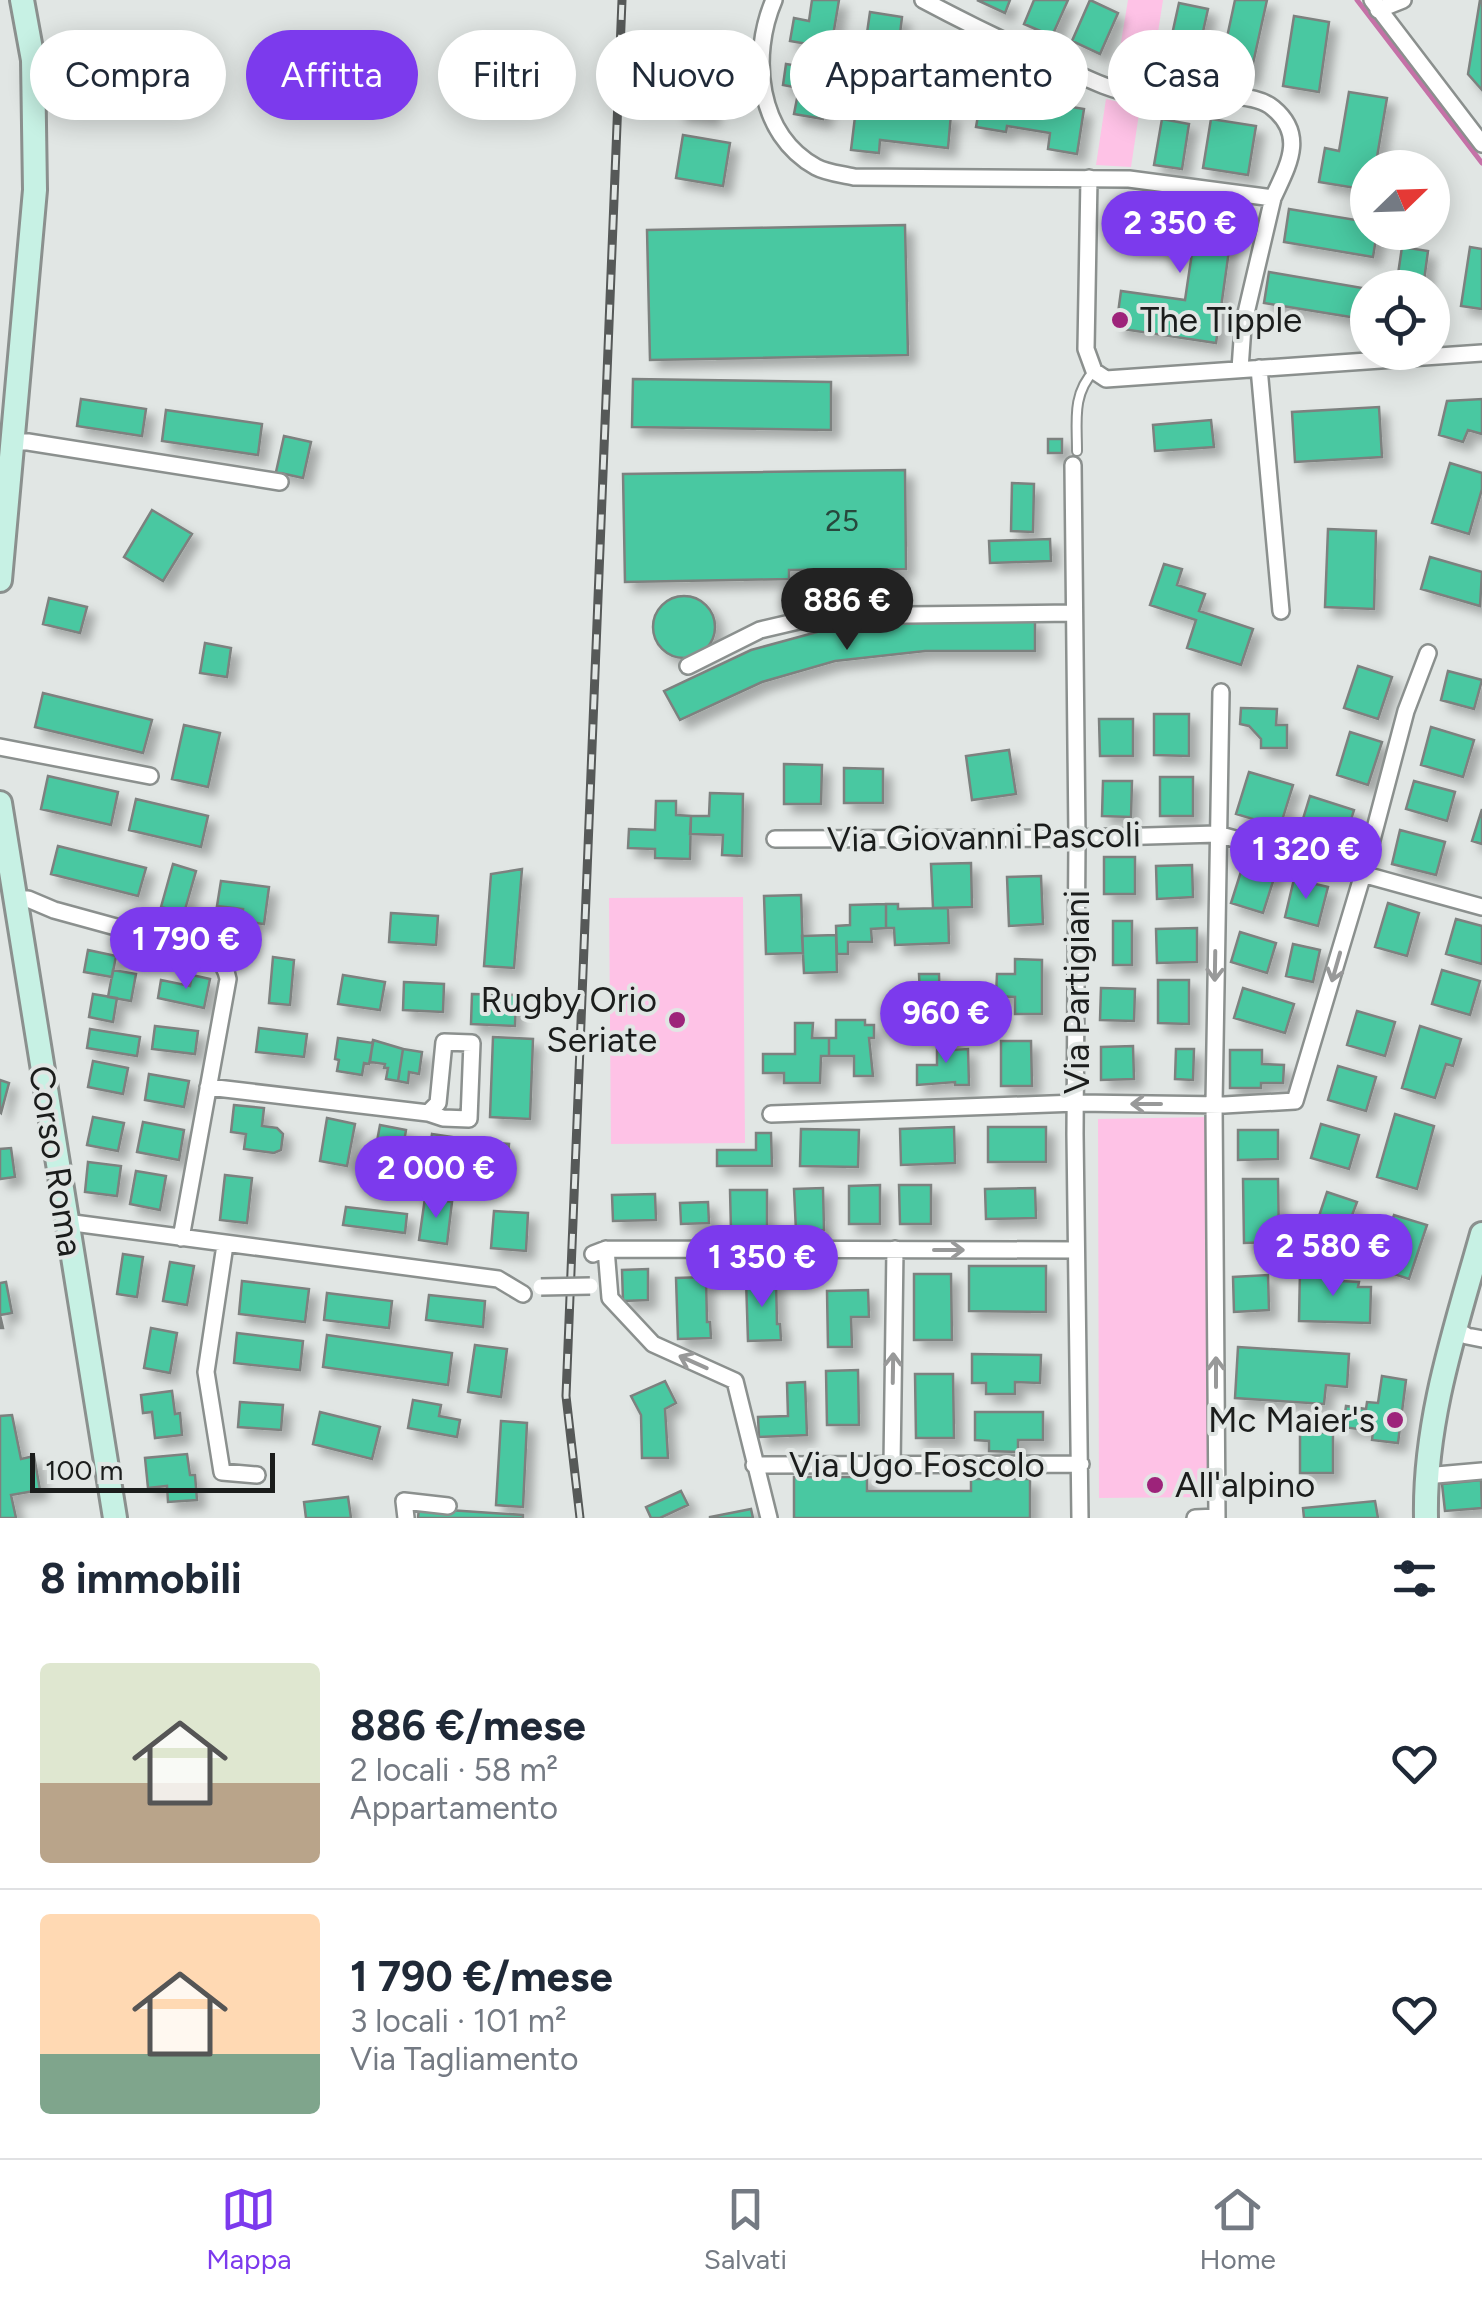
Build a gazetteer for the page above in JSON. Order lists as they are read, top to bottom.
{
  "streets": {
    "street": [
      "Via Giovanni Pascoli",
      "Via Partigiani",
      "Corso Roma",
      "Via Ugo Foscolo"
    ]
  },
  "crossings": [
    ["Via Giovanni Pascoli", "Via Partigiani"],
    ["Via Partigiani", "Via Ugo Foscolo"]
  ],
  "places": [
    "The Tipple",
    "Rugby Orio Seriate",
    "Mc Maier's",
    "All'alpino"
  ],
  "house_numbers": ["25"],
  "scale_bar": "100 m",
  "north": "top right",
  "page": {
    "chip": [
      "Compra",
      "Affitta",
      "Filtri",
      "Nuovo",
      "Appartamento",
      "Casa"
    ],
    "price": [
      "2 350 €",
      "886 €",
      "1 320 €",
      "1 790 €",
      "960 €",
      "2 000 €",
      "2 580 €",
      "1 350 €"
    ],
    "scale": "100 m",
    "heading": "8 immobili",
    "list": [
      {
        "name": "886 €/mese",
        "note": "2 locali · 58 m² · Appartamento"
      },
      {
        "name": "1 790 €/mese",
        "note": "3 locali · 101 m² · Via Tagliamento"
      }
    ],
    "tabs": ["Mappa", "Salvati", "Home"]
  }
}
